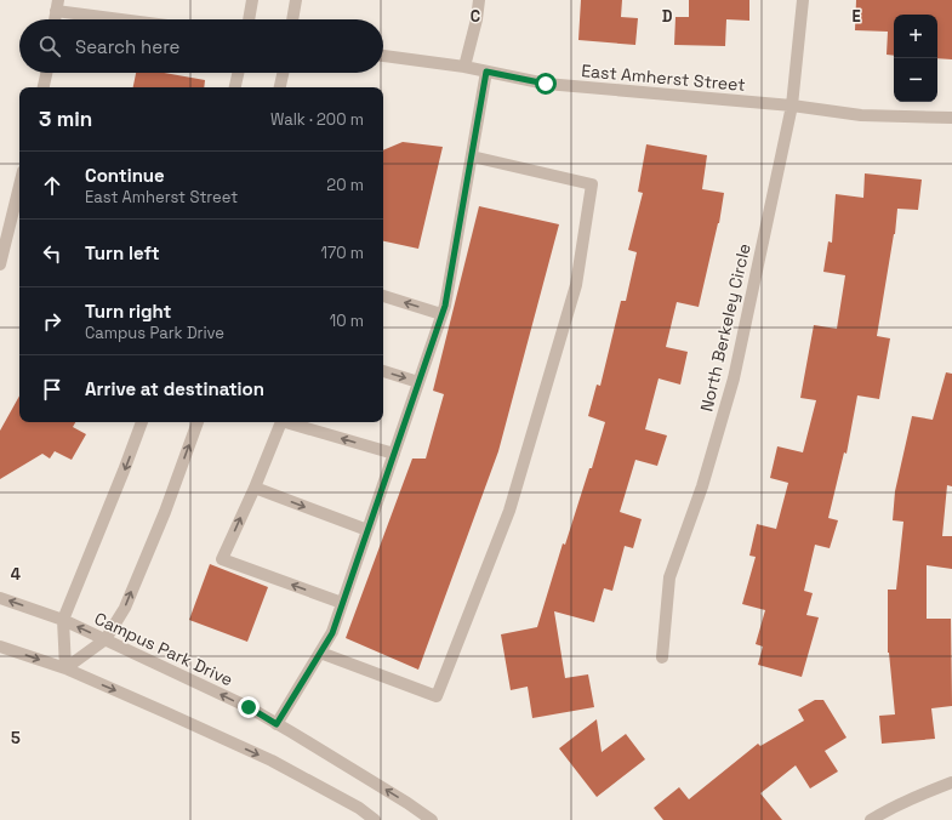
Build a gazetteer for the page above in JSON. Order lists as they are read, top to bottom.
{
  "streets": {
    "street": ["East Amherst Street", "North Berkeley Circle", "Campus Park Drive"]
  },
  "crossings": [
    ["East Amherst Street", "North Berkeley Circle"]
  ],
  "page": {
    "map_buttons": ["+", "−"],
    "search": "Search here",
    "heading": ["3 min", "Walk · 200 m"],
    "list": [
      ["Continue", "East Amherst Street", "20 m"],
      ["Turn left", "170 m"],
      ["Turn right", "Campus Park Drive", "10 m"],
      "Arrive at destination"
    ]
  },
  "grid": {
    "columns": ["C", "D", "E"],
    "rows": ["4", "5"]
  }
}
